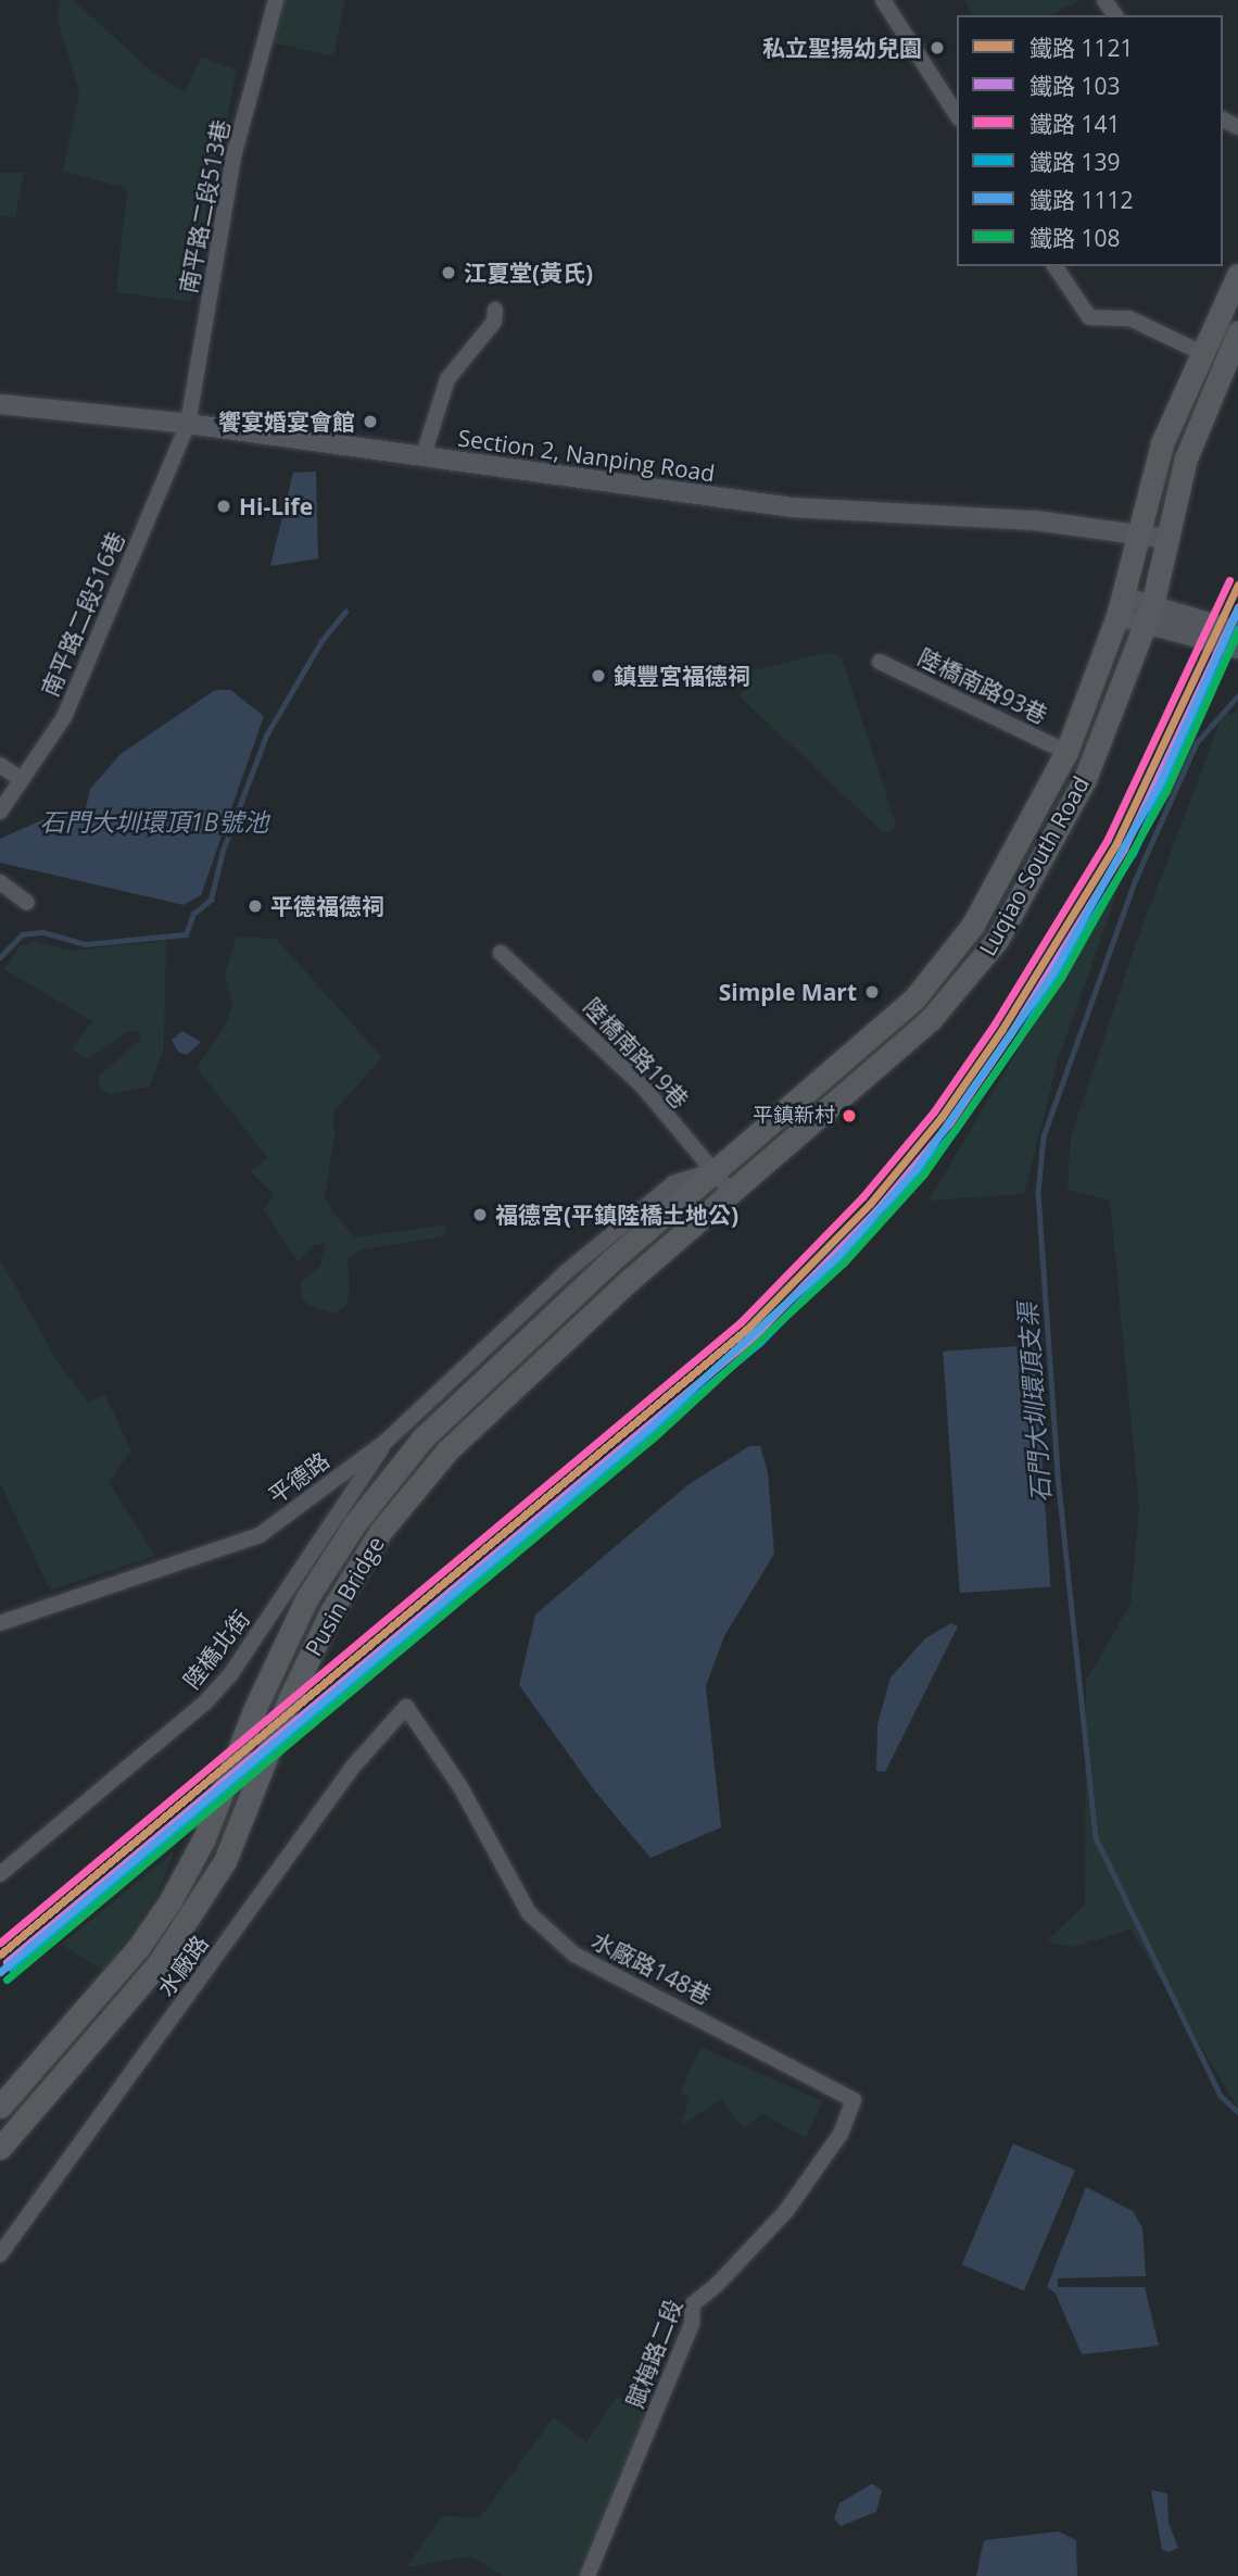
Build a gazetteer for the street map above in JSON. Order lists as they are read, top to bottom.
{
  "streets": {
    "main road": ["Luqiao South Road", "Pusin Bridge"],
    "street": [
      "南平路二段513巷",
      "Section 2, Nanping Road",
      "南平路二段516巷",
      "陸橋南路93巷",
      "陸橋南路19巷",
      "平德路",
      "陸橋北街",
      "水廠路",
      "水廠路148巷",
      "賦梅路二段"
    ]
  },
  "crossings": [
    ["南平路二段513巷", "Section 2, Nanping Road"],
    ["南平路二段513巷", "南平路二段516巷"],
    ["Section 2, Nanping Road", "南平路二段516巷"],
    ["Section 2, Nanping Road", "Luqiao South Road"],
    ["陸橋南路93巷", "Luqiao South Road"],
    ["Luqiao South Road", "陸橋南路19巷"],
    ["Luqiao South Road", "平德路"],
    ["Luqiao South Road", "Pusin Bridge"],
    ["陸橋南路19巷", "平德路"],
    ["平德路", "陸橋北街"],
    ["水廠路", "水廠路148巷"],
    ["水廠路148巷", "賦梅路二段"]
  ],
  "water": ["石門大圳環頂1B號池", "石門大圳環頂支渠"],
  "places": [
    "私立聖揚幼兒園",
    "江夏堂(黃氏)",
    "饗宴婚宴會館",
    "Hi-Life",
    "鎮豐宮福德祠",
    "平德福德祠",
    "Simple Mart",
    "平鎮新村",
    "福德宮(平鎮陸橋土地公)"
  ],
  "lines": [
    "rail line 141",
    "rail line 1121",
    "rail line 103",
    "rail line 1112",
    "rail line 139",
    "rail line 108"
  ],
  "legend": [
    "鐵路 1121",
    "鐵路 103",
    "鐵路 141",
    "鐵路 139",
    "鐵路 1112",
    "鐵路 108"
  ]
}
